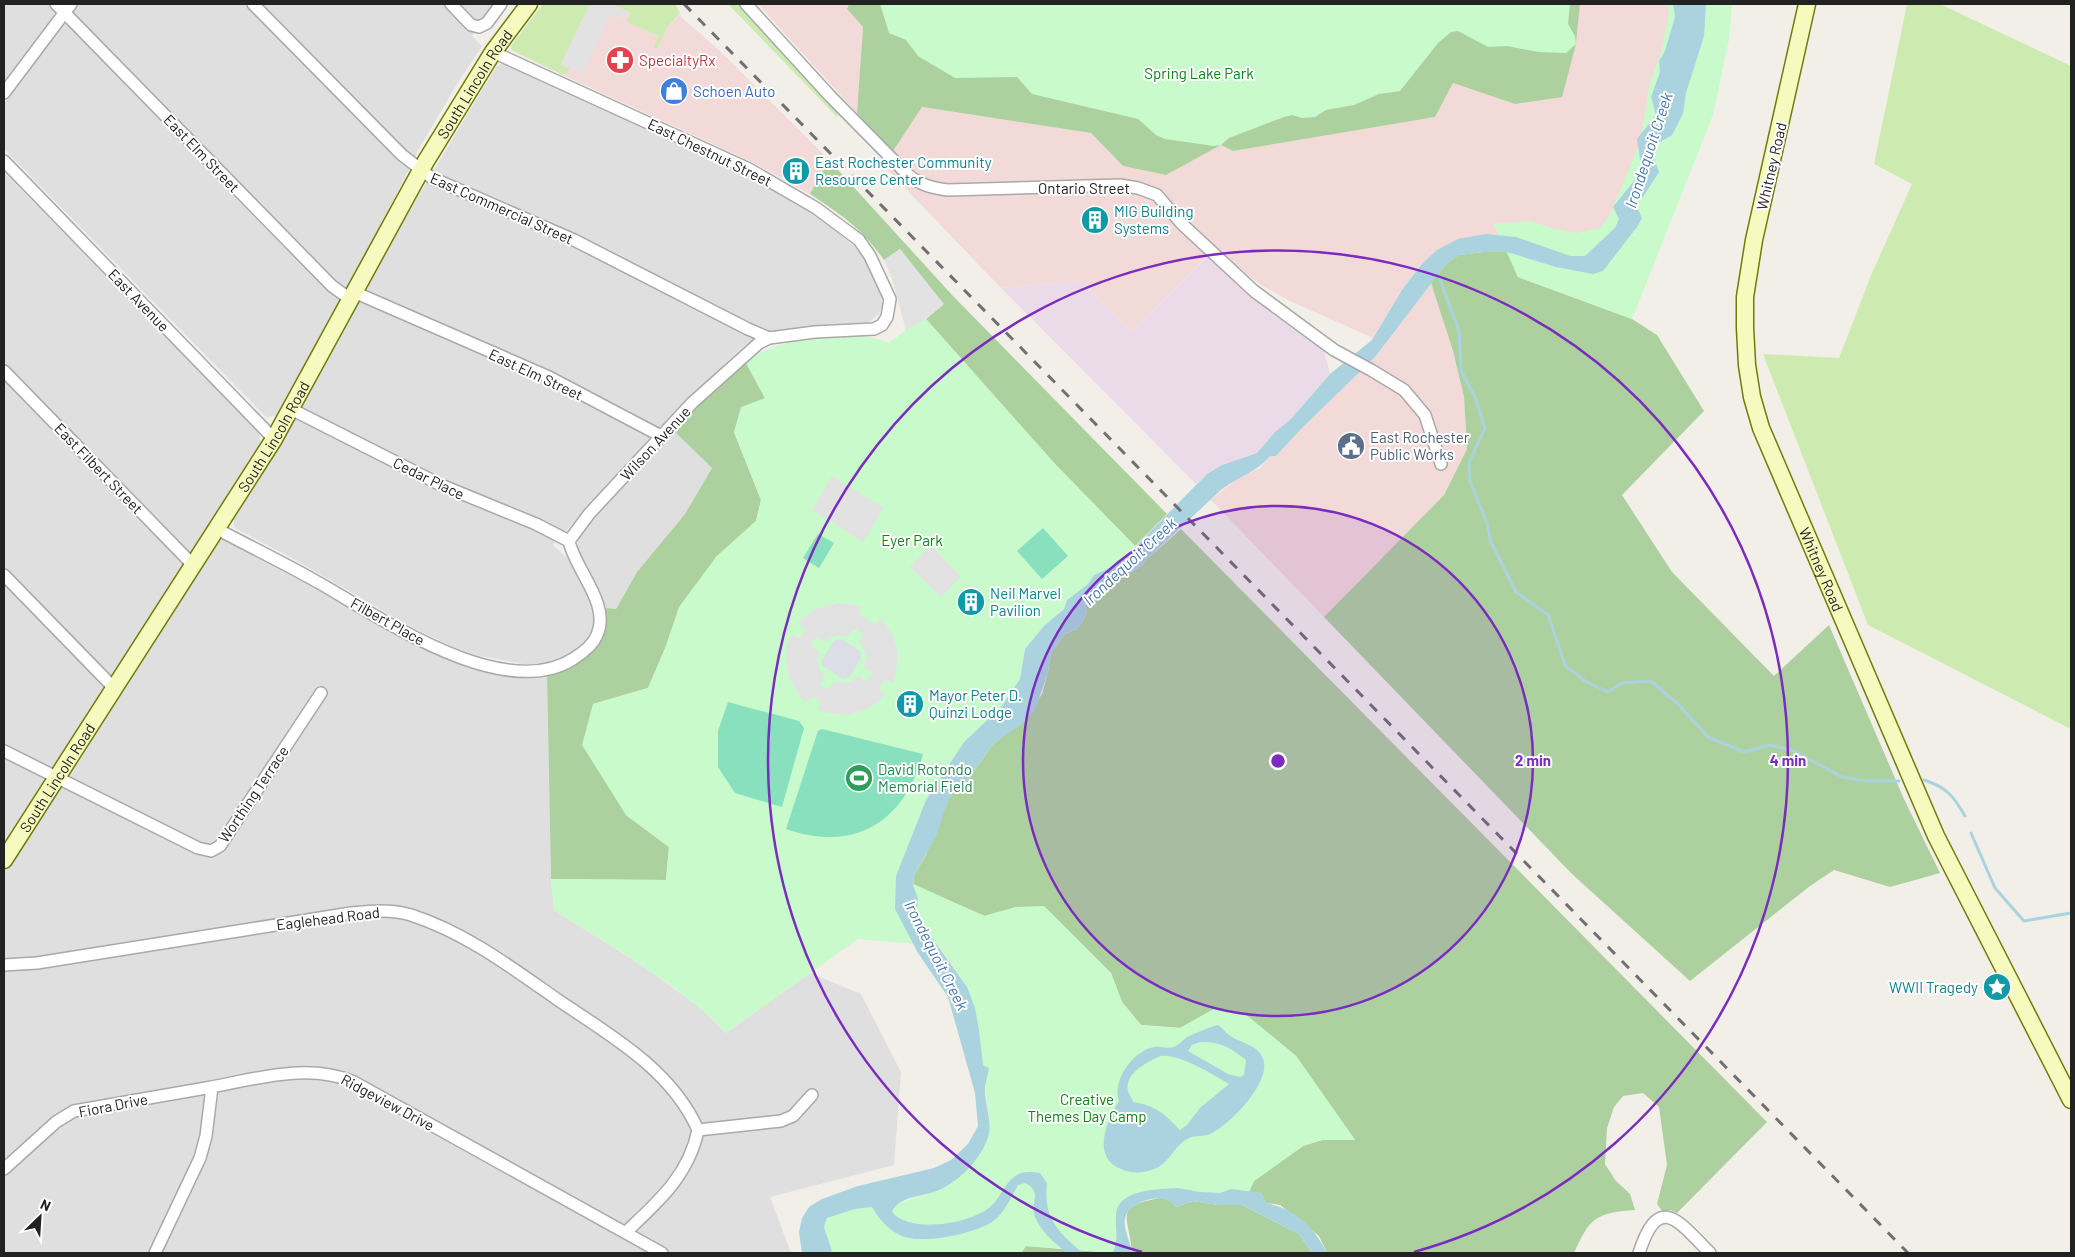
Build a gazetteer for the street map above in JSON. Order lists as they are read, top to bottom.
{
  "streets": {
    "main road": ["South Lincoln Road", "Whitney Road"],
    "street": [
      "East Chestnut Street",
      "East Elm Street",
      "Ontario Street",
      "East Commercial Street",
      "East Avenue",
      "Wilson Avenue",
      "East Filbert Street",
      "Cedar Place",
      "Filbert Place",
      "Worthing Terrace",
      "Eaglehead Road",
      "Ridgeview Drive",
      "Fiora Drive"
    ]
  },
  "crossings": [
    ["South Lincoln Road", "East Chestnut Street"],
    ["South Lincoln Road", "East Elm Street"],
    ["South Lincoln Road", "East Commercial Street"],
    ["South Lincoln Road", "East Avenue"],
    ["South Lincoln Road", "East Filbert Street"],
    ["South Lincoln Road", "Cedar Place"],
    ["South Lincoln Road", "Filbert Place"],
    ["South Lincoln Road", "Worthing Terrace"],
    ["East Chestnut Street", "Wilson Avenue"],
    ["East Elm Street", "Wilson Avenue"],
    ["East Commercial Street", "Wilson Avenue"],
    ["Wilson Avenue", "Cedar Place"],
    ["Wilson Avenue", "Filbert Place"],
    ["Cedar Place", "Filbert Place"],
    ["Ridgeview Drive", "Fiora Drive"]
  ],
  "water": ["Irondequoit Creek"],
  "parks": ["Spring Lake Park", "Eyer Park", "Creative Themes Day Camp"],
  "places": {
    "pharmacy": ["SpecialtyRx"],
    "shop": ["Schoen Auto"],
    "building": [
      "East Rochester Community Resource Center",
      "MIG Building Systems",
      "Neil Marvel Pavilion",
      "Mayor Peter D. Quinzi Lodge"
    ],
    "public building": ["East Rochester Public Works"],
    "sports": ["David Rotondo Memorial Field"],
    "place": ["WWII Tragedy"]
  },
  "north": "top right",
  "rings": ["2 min", "4 min"]
}
